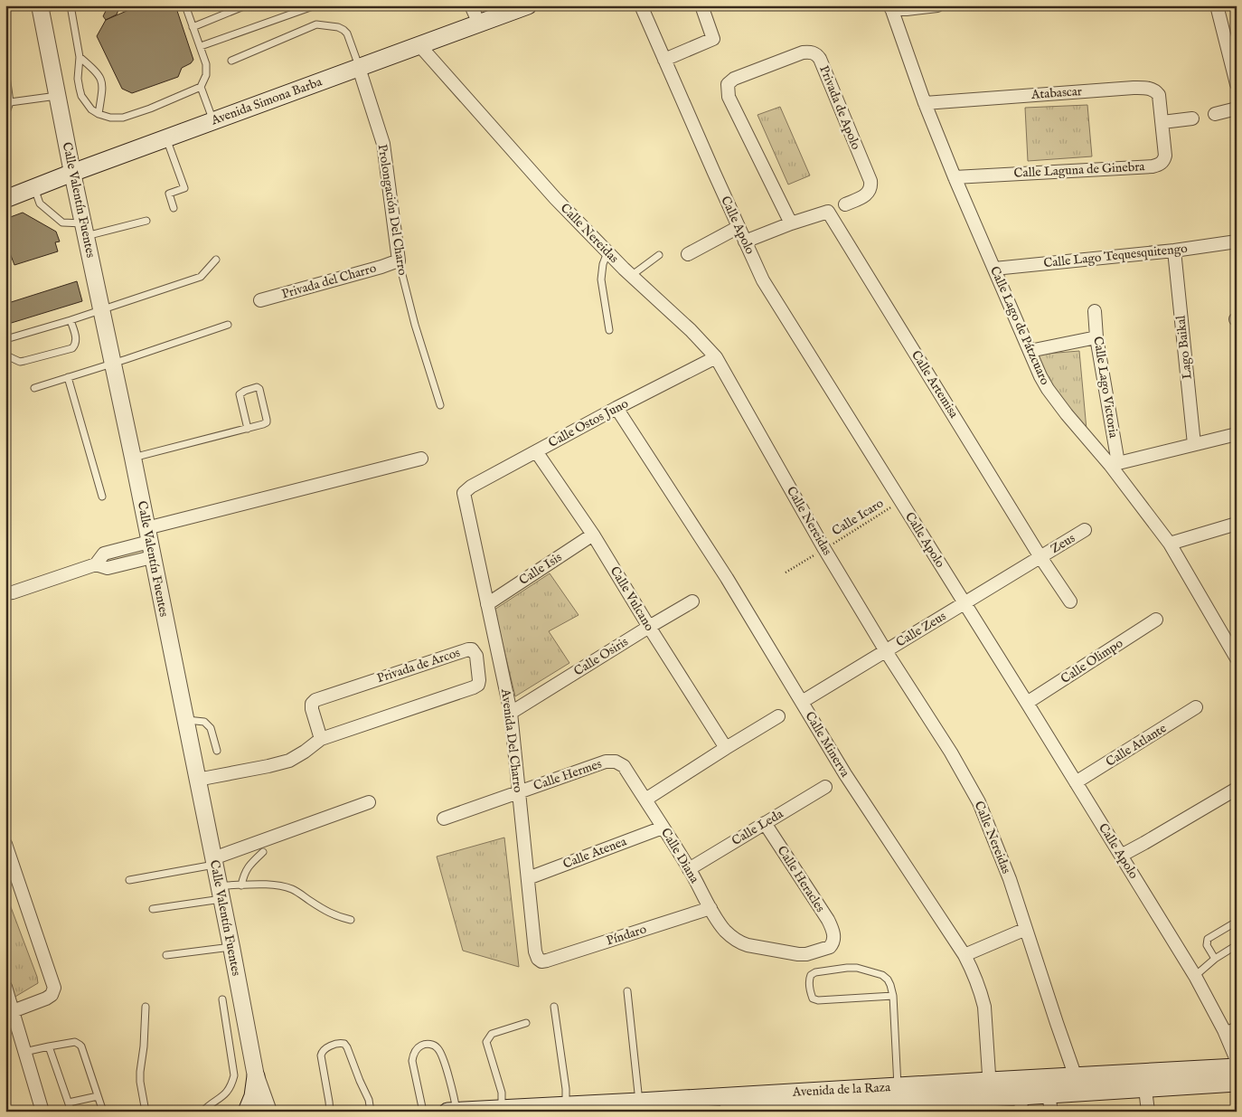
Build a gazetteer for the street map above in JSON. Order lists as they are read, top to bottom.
{
  "streets": {
    "main road": ["Avenida Simona Barba", "Avenida de la Raza"],
    "street": [
      "Atabascar",
      "Privada de Apolo",
      "Calle Laguna de Ginebra",
      "Calle Valentín Fuentes",
      "Prolongación Del Charro",
      "Calle Apolo",
      "Calle Nereidas",
      "Calle Lago Tequesquitengo",
      "Privada del Charro",
      "Calle Lago de Pátzcuaro",
      "Lago Baikal",
      "Calle Artemisa",
      "Calle Lago Victoria",
      "Calle Ostos Juno",
      "Zeus",
      "Calle Isis",
      "Calle Vulcano",
      "Calle Zeus",
      "Calle Osiris",
      "Calle Olimpo",
      "Privada de Arcos",
      "Avenida Del Charro",
      "Calle Minerva",
      "Calle Atlante",
      "Calle Hermes",
      "Calle Leda",
      "Calle Atenea",
      "Calle Diana",
      "Calle Heracles",
      "Píndaro"
    ],
    "path": ["Calle Icaro"]
  },
  "crossings": [
    ["Atabascar", "Calle Laguna de Ginebra"],
    ["Atabascar", "Calle Lago de Pátzcuaro"],
    ["Avenida Simona Barba", "Calle Valentín Fuentes"],
    ["Avenida Simona Barba", "Prolongación Del Charro"],
    ["Avenida Simona Barba", "Calle Nereidas"],
    ["Privada de Apolo", "Calle Artemisa"],
    ["Calle Laguna de Ginebra", "Calle Lago de Pátzcuaro"],
    ["Calle Valentín Fuentes", "Privada de Arcos"],
    ["Prolongación Del Charro", "Privada del Charro"],
    ["Calle Apolo", "Calle Icaro"],
    ["Calle Apolo", "Calle Zeus"],
    ["Calle Apolo", "Calle Olimpo"],
    ["Calle Apolo", "Calle Atlante"],
    ["Calle Nereidas", "Calle Ostos Juno"],
    ["Calle Nereidas", "Calle Icaro"],
    ["Calle Nereidas", "Calle Zeus"],
    ["Calle Nereidas", "Avenida de la Raza"],
    ["Calle Lago Tequesquitengo", "Calle Lago de Pátzcuaro"],
    ["Calle Lago Tequesquitengo", "Lago Baikal"],
    ["Calle Lago de Pátzcuaro", "Calle Lago Victoria"],
    ["Calle Artemisa", "Zeus"],
    ["Calle Artemisa", "Calle Zeus"],
    ["Calle Ostos Juno", "Calle Vulcano"],
    ["Calle Ostos Juno", "Avenida Del Charro"],
    ["Calle Ostos Juno", "Calle Minerva"],
    ["Zeus", "Calle Zeus"],
    ["Calle Isis", "Calle Vulcano"],
    ["Calle Isis", "Avenida Del Charro"],
    ["Calle Vulcano", "Calle Osiris"],
    ["Calle Zeus", "Calle Minerva"],
    ["Calle Osiris", "Avenida Del Charro"],
    ["Avenida Del Charro", "Calle Hermes"],
    ["Avenida Del Charro", "Calle Atenea"],
    ["Avenida Del Charro", "Píndaro"],
    ["Calle Minerva", "Avenida de la Raza"],
    ["Calle Hermes", "Calle Diana"],
    ["Calle Leda", "Calle Diana"],
    ["Calle Leda", "Calle Heracles"],
    ["Calle Atenea", "Calle Diana"],
    ["Calle Diana", "Calle Heracles"],
    ["Calle Diana", "Píndaro"]
  ]
}
